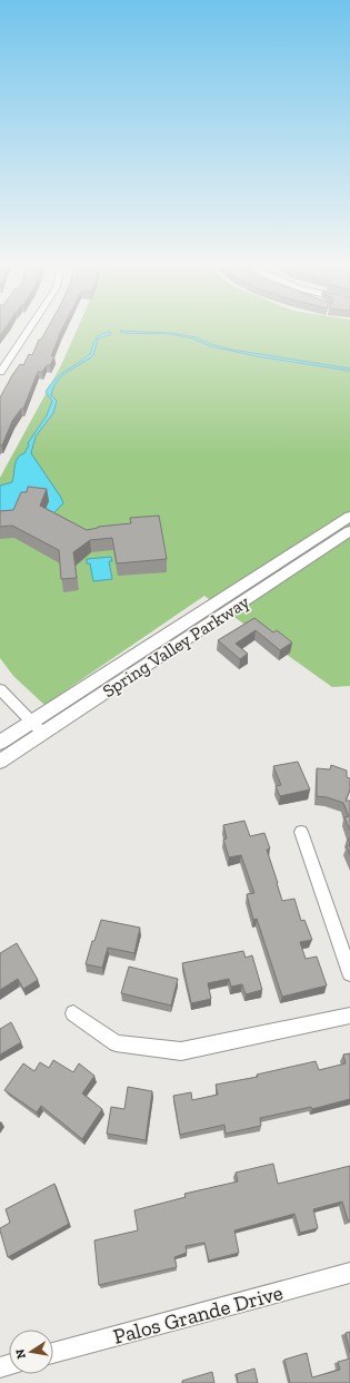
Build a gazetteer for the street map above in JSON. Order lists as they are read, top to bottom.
{
  "streets": {
    "street": ["Spring Valley Parkway", "Palos Grande Drive"]
  },
  "north": "left"
}
